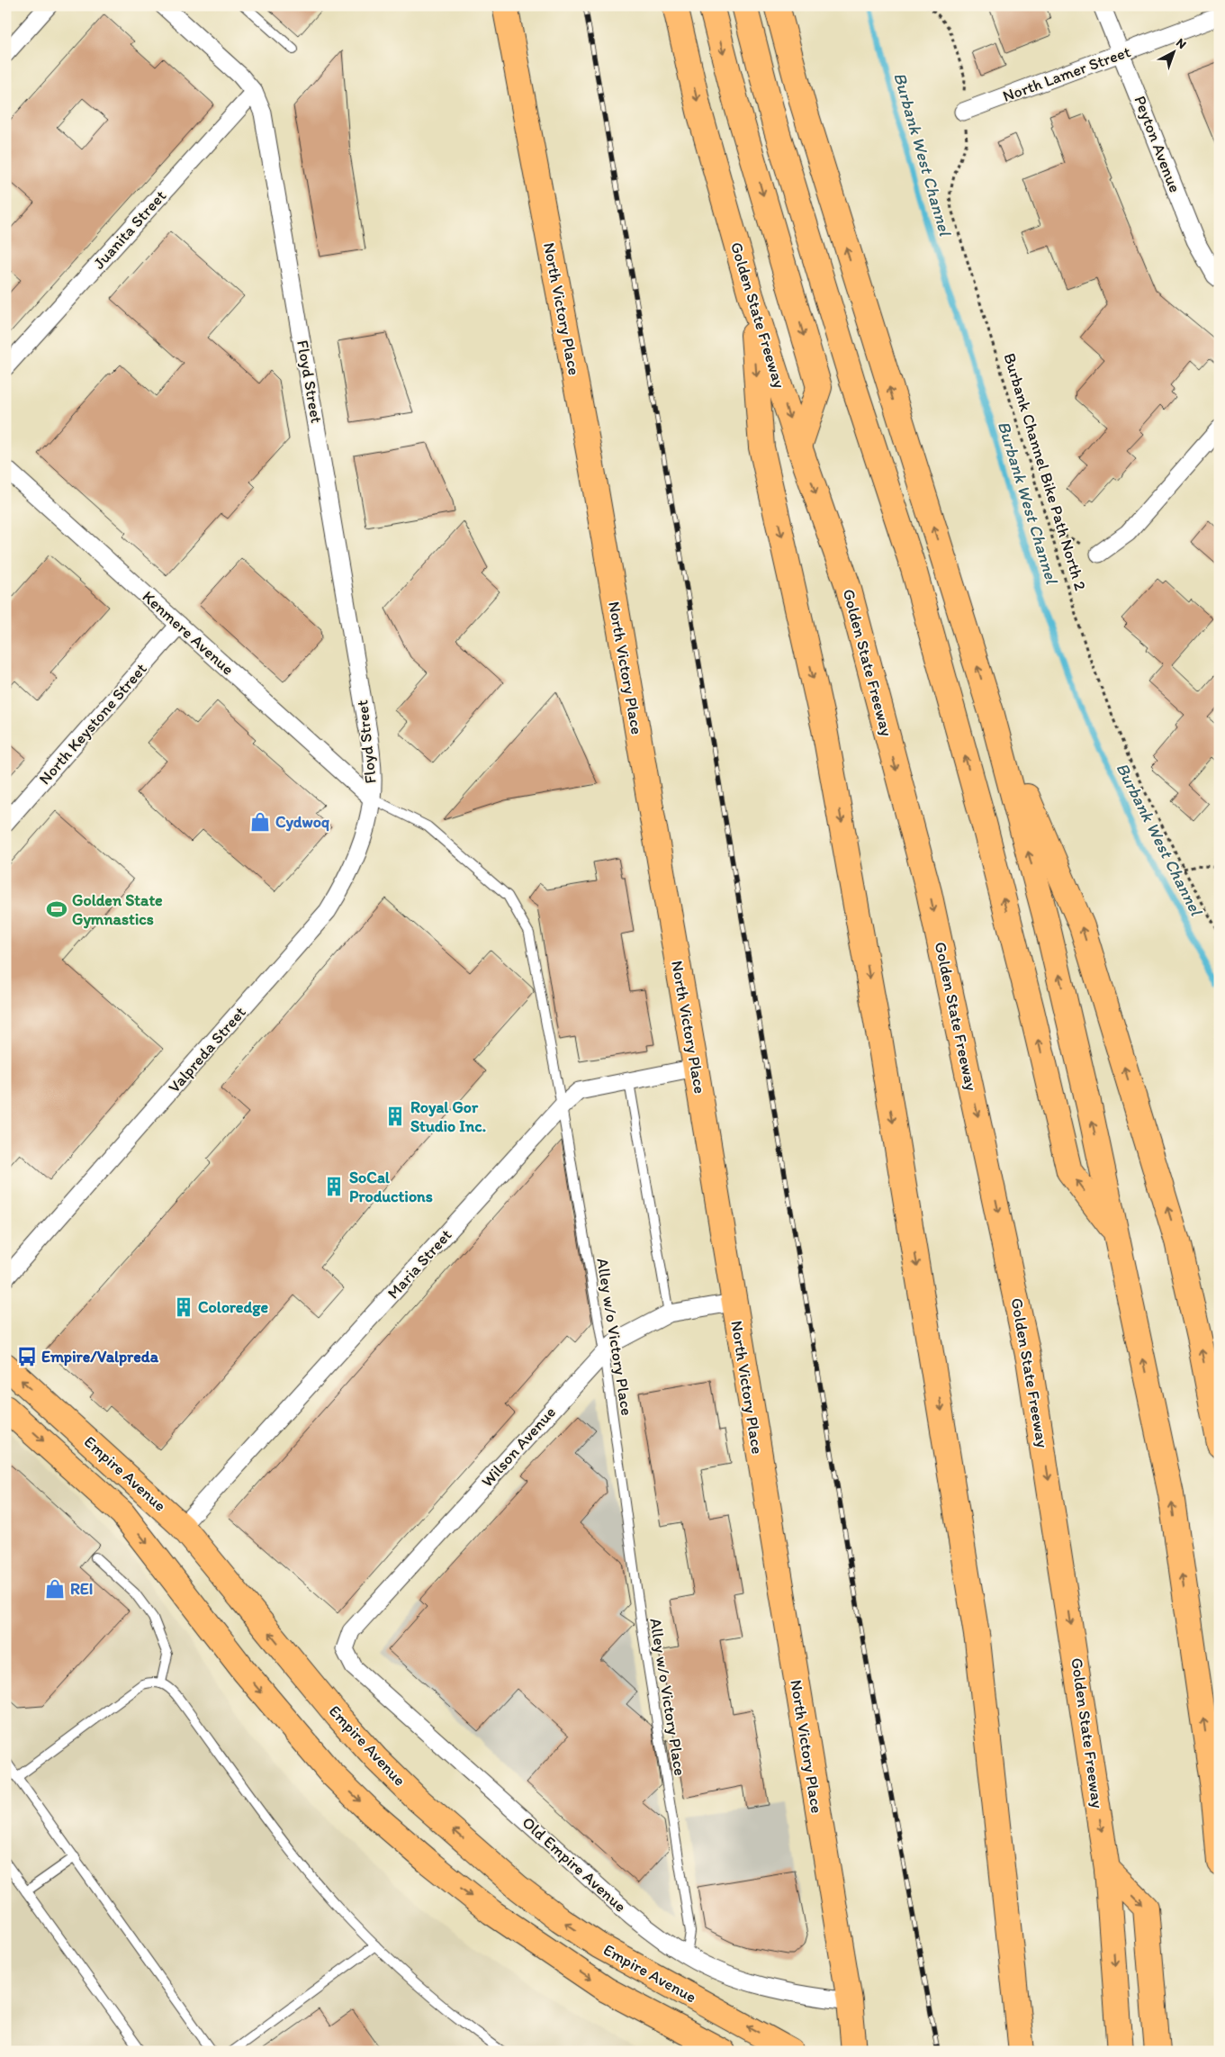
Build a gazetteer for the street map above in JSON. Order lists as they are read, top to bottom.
{
  "streets": {
    "main road": ["North Victory Place", "Golden State Freeway", "Empire Avenue"],
    "street": [
      "North Lamer Street",
      "Peyton Avenue",
      "Juanita Street",
      "Floyd Street",
      "Kenmere Avenue",
      "North Keystone Street",
      "Valpreda Street",
      "Maria Street",
      "Wilson Avenue",
      "Old Empire Avenue"
    ],
    "lane": ["Alley w/o Victory Place"],
    "path": ["Burbank Channel Bike Path North 2"]
  },
  "crossings": [
    ["North Lamer Street", "Peyton Avenue"],
    ["North Lamer Street", "Burbank Channel Bike Path North 2"],
    ["Juanita Street", "Floyd Street"],
    ["North Victory Place", "Maria Street"],
    ["North Victory Place", "Wilson Avenue"],
    ["North Victory Place", "Old Empire Avenue"],
    ["Floyd Street", "Kenmere Avenue"],
    ["Floyd Street", "Valpreda Street"],
    ["Floyd Street", "Alley w/o Victory Place"],
    ["Kenmere Avenue", "North Keystone Street"],
    ["Kenmere Avenue", "Valpreda Street"],
    ["Kenmere Avenue", "Alley w/o Victory Place"],
    ["Valpreda Street", "Alley w/o Victory Place"],
    ["Maria Street", "Alley w/o Victory Place"],
    ["Maria Street", "Empire Avenue"],
    ["Alley w/o Victory Place", "Wilson Avenue"],
    ["Alley w/o Victory Place", "Old Empire Avenue"],
    ["Wilson Avenue", "Old Empire Avenue"]
  ],
  "water": ["Burbank West Channel"],
  "places": {
    "shop": ["Cydwoq", "REI"],
    "sports": ["Golden State Gymnastics"],
    "building": ["Royal Gor Studio Inc.", "SoCal Productions", "Coloredge"],
    "bus stop": ["Empire/Valpreda"]
  },
  "north": "top right"
}
